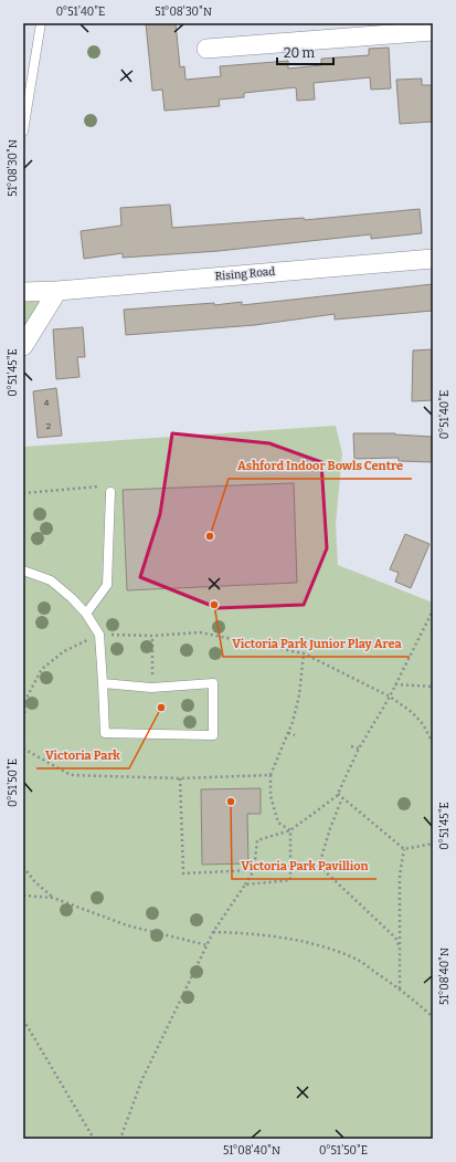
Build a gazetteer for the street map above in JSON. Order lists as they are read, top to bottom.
{
  "streets": {
    "street": ["Rising Road"]
  },
  "places": [
    "Ashford Indoor Bowls Centre",
    "Victoria Park Junior Play Area",
    "Victoria Park",
    "Victoria Park Pavillion"
  ],
  "house_numbers": ["4", "2"],
  "scale_bar": "20 m",
  "coordinates": [
    "0°51'40\"E",
    "51°08'30\"N",
    "0°51'45\"E",
    "0°51'50\"E",
    "51°08'40\"N"
  ]
}
